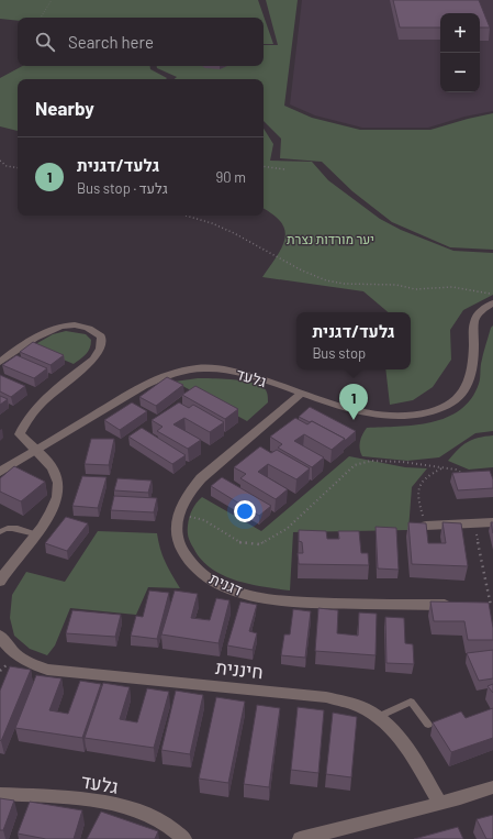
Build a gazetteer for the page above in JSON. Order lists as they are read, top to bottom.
{
  "streets": {
    "street": ["גלעד", "דגנית", "חיננית"]
  },
  "crossings": [
    ["גלעד", "דגנית"]
  ],
  "parks": ["יער מורדות נצרת"],
  "page": {
    "map_buttons": ["+", "−"],
    "search": "Search here",
    "heading": "Nearby",
    "list": [
      {
        "mark": "1",
        "name": "גלעד/דגנית",
        "note": "Bus stop · גלעד",
        "value": "90 m"
      }
    ],
    "popup": ["גלעד/דגנית", "Bus stop"],
    "pins": "1"
  }
}
